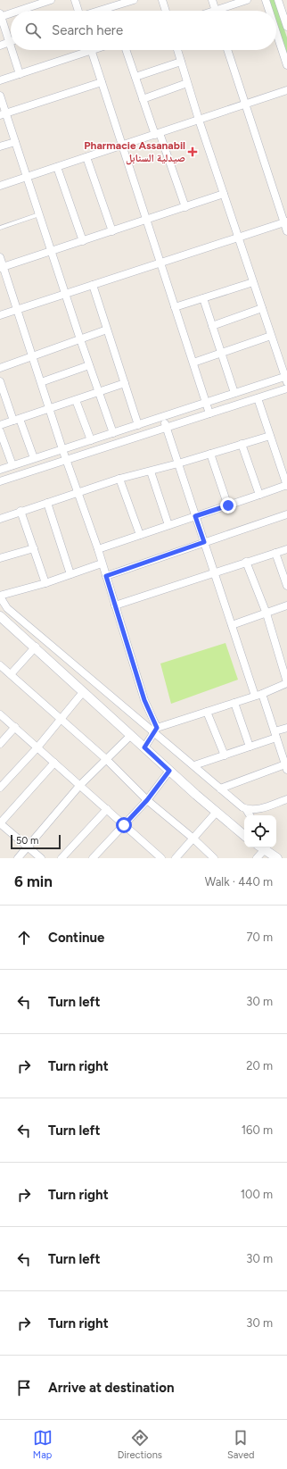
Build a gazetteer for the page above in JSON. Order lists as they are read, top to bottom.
{
  "places": {
    "health": ["Pharmacie Assanabil صيدلية السنابل"]
  },
  "scale_bar": "50 m",
  "page": {
    "search": "Search here",
    "scale": "50 m",
    "heading": ["6 min", "Walk · 440 m"],
    "list": [
      ["Continue", "70 m"],
      ["Turn left", "30 m"],
      ["Turn right", "20 m"],
      ["Turn left", "160 m"],
      ["Turn right", "100 m"],
      ["Turn left", "30 m"],
      ["Turn right", "30 m"],
      "Arrive at destination"
    ],
    "nav": ["Map", "Directions", "Saved"]
  }
}
